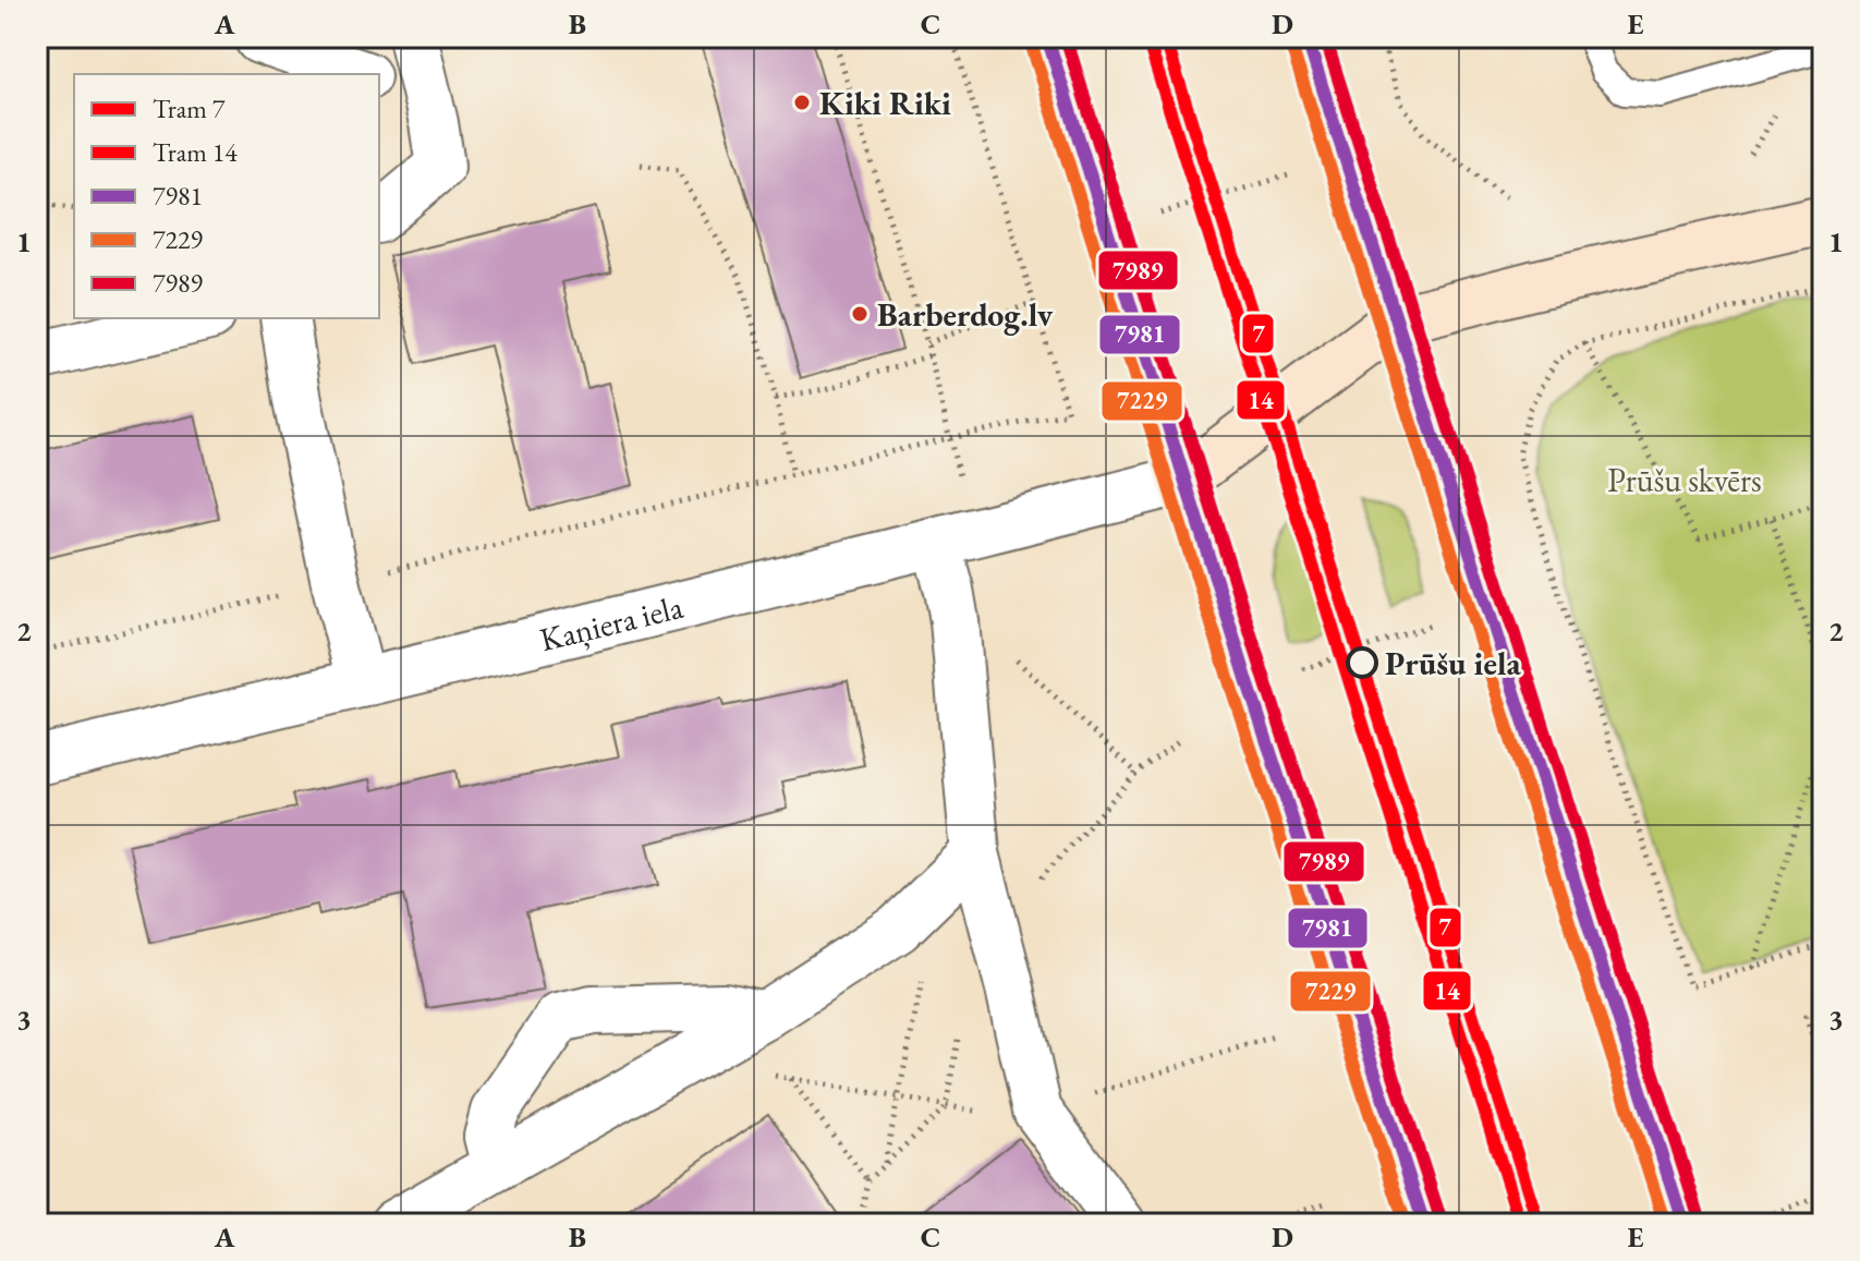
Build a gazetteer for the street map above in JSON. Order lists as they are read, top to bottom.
{
  "streets": {
    "street": ["Kaņiera iela"]
  },
  "parks": ["Prūšu skvērs"],
  "places": ["Kiki Riki", "Barberdog.lv", "Prūšu iela"],
  "lines": [
    "tram line 7",
    "transit line 7981",
    "transit line 7989",
    "tram line 14",
    "transit line 7229"
  ],
  "legend": [
    "Tram 7",
    "Tram 14",
    "7981",
    "7229",
    "7989"
  ],
  "grid": {
    "columns": [
      "A",
      "B",
      "C",
      "D",
      "E"
    ],
    "rows": ["1", "2", "3"]
  }
}
